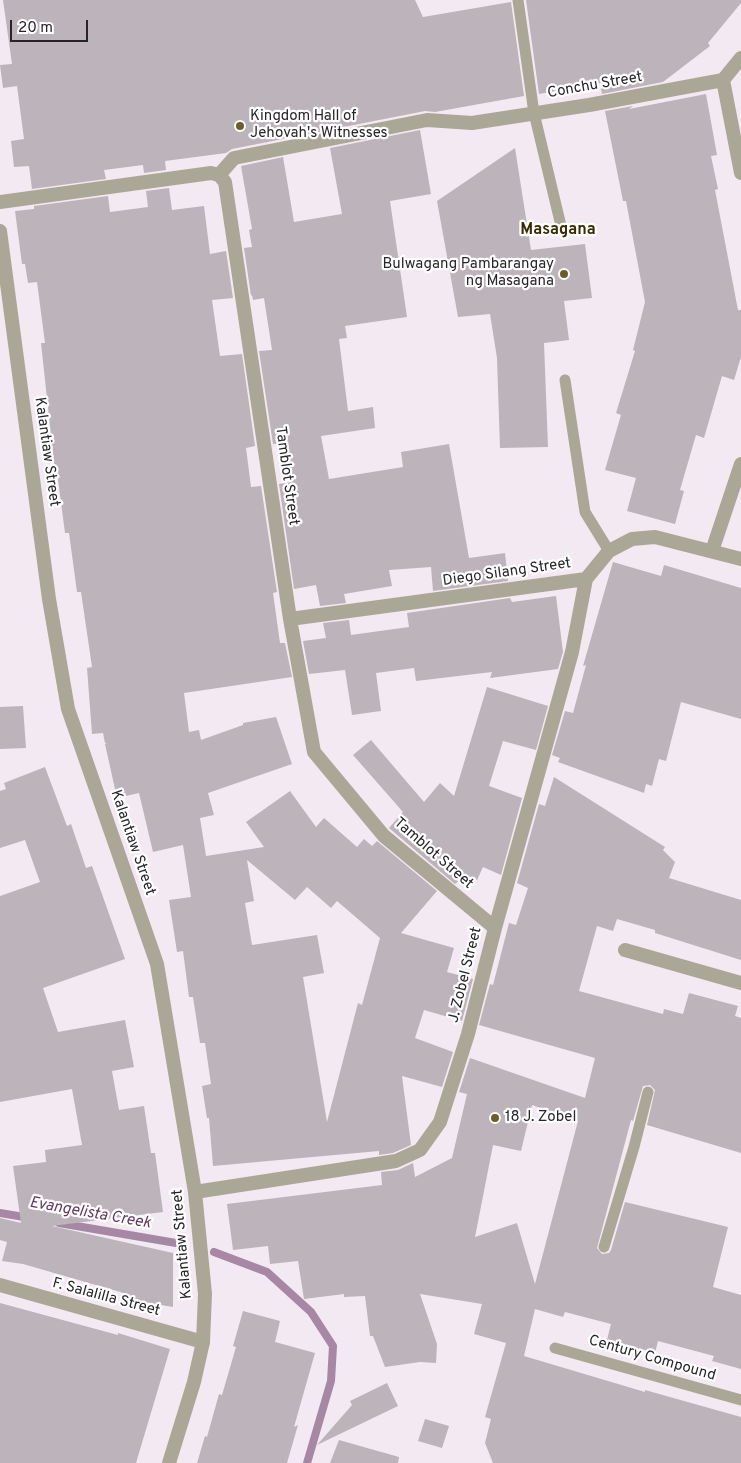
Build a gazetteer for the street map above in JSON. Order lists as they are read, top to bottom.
{
  "streets": {
    "street": [
      "Conchu Street",
      "Kalantiaw Street",
      "Tamblot Street",
      "Diego Silang Street",
      "J. Zobel Street",
      "F. Salalilla Street"
    ],
    "lane": ["Century Compound"]
  },
  "crossings": [
    ["Conchu Street", "Tamblot Street"],
    ["Kalantiaw Street", "J. Zobel Street"],
    ["Kalantiaw Street", "F. Salalilla Street"],
    ["Tamblot Street", "Diego Silang Street"],
    ["Tamblot Street", "J. Zobel Street"],
    ["Diego Silang Street", "J. Zobel Street"]
  ],
  "districts": ["Masagana"],
  "water": ["Evangelista Creek"],
  "places": ["Kingdom Hall of Jehovah's Witnesses", "Bulwagang Pambarangay ng Masagana", "18 J. Zobel"],
  "scale_bar": "20 m"
}
